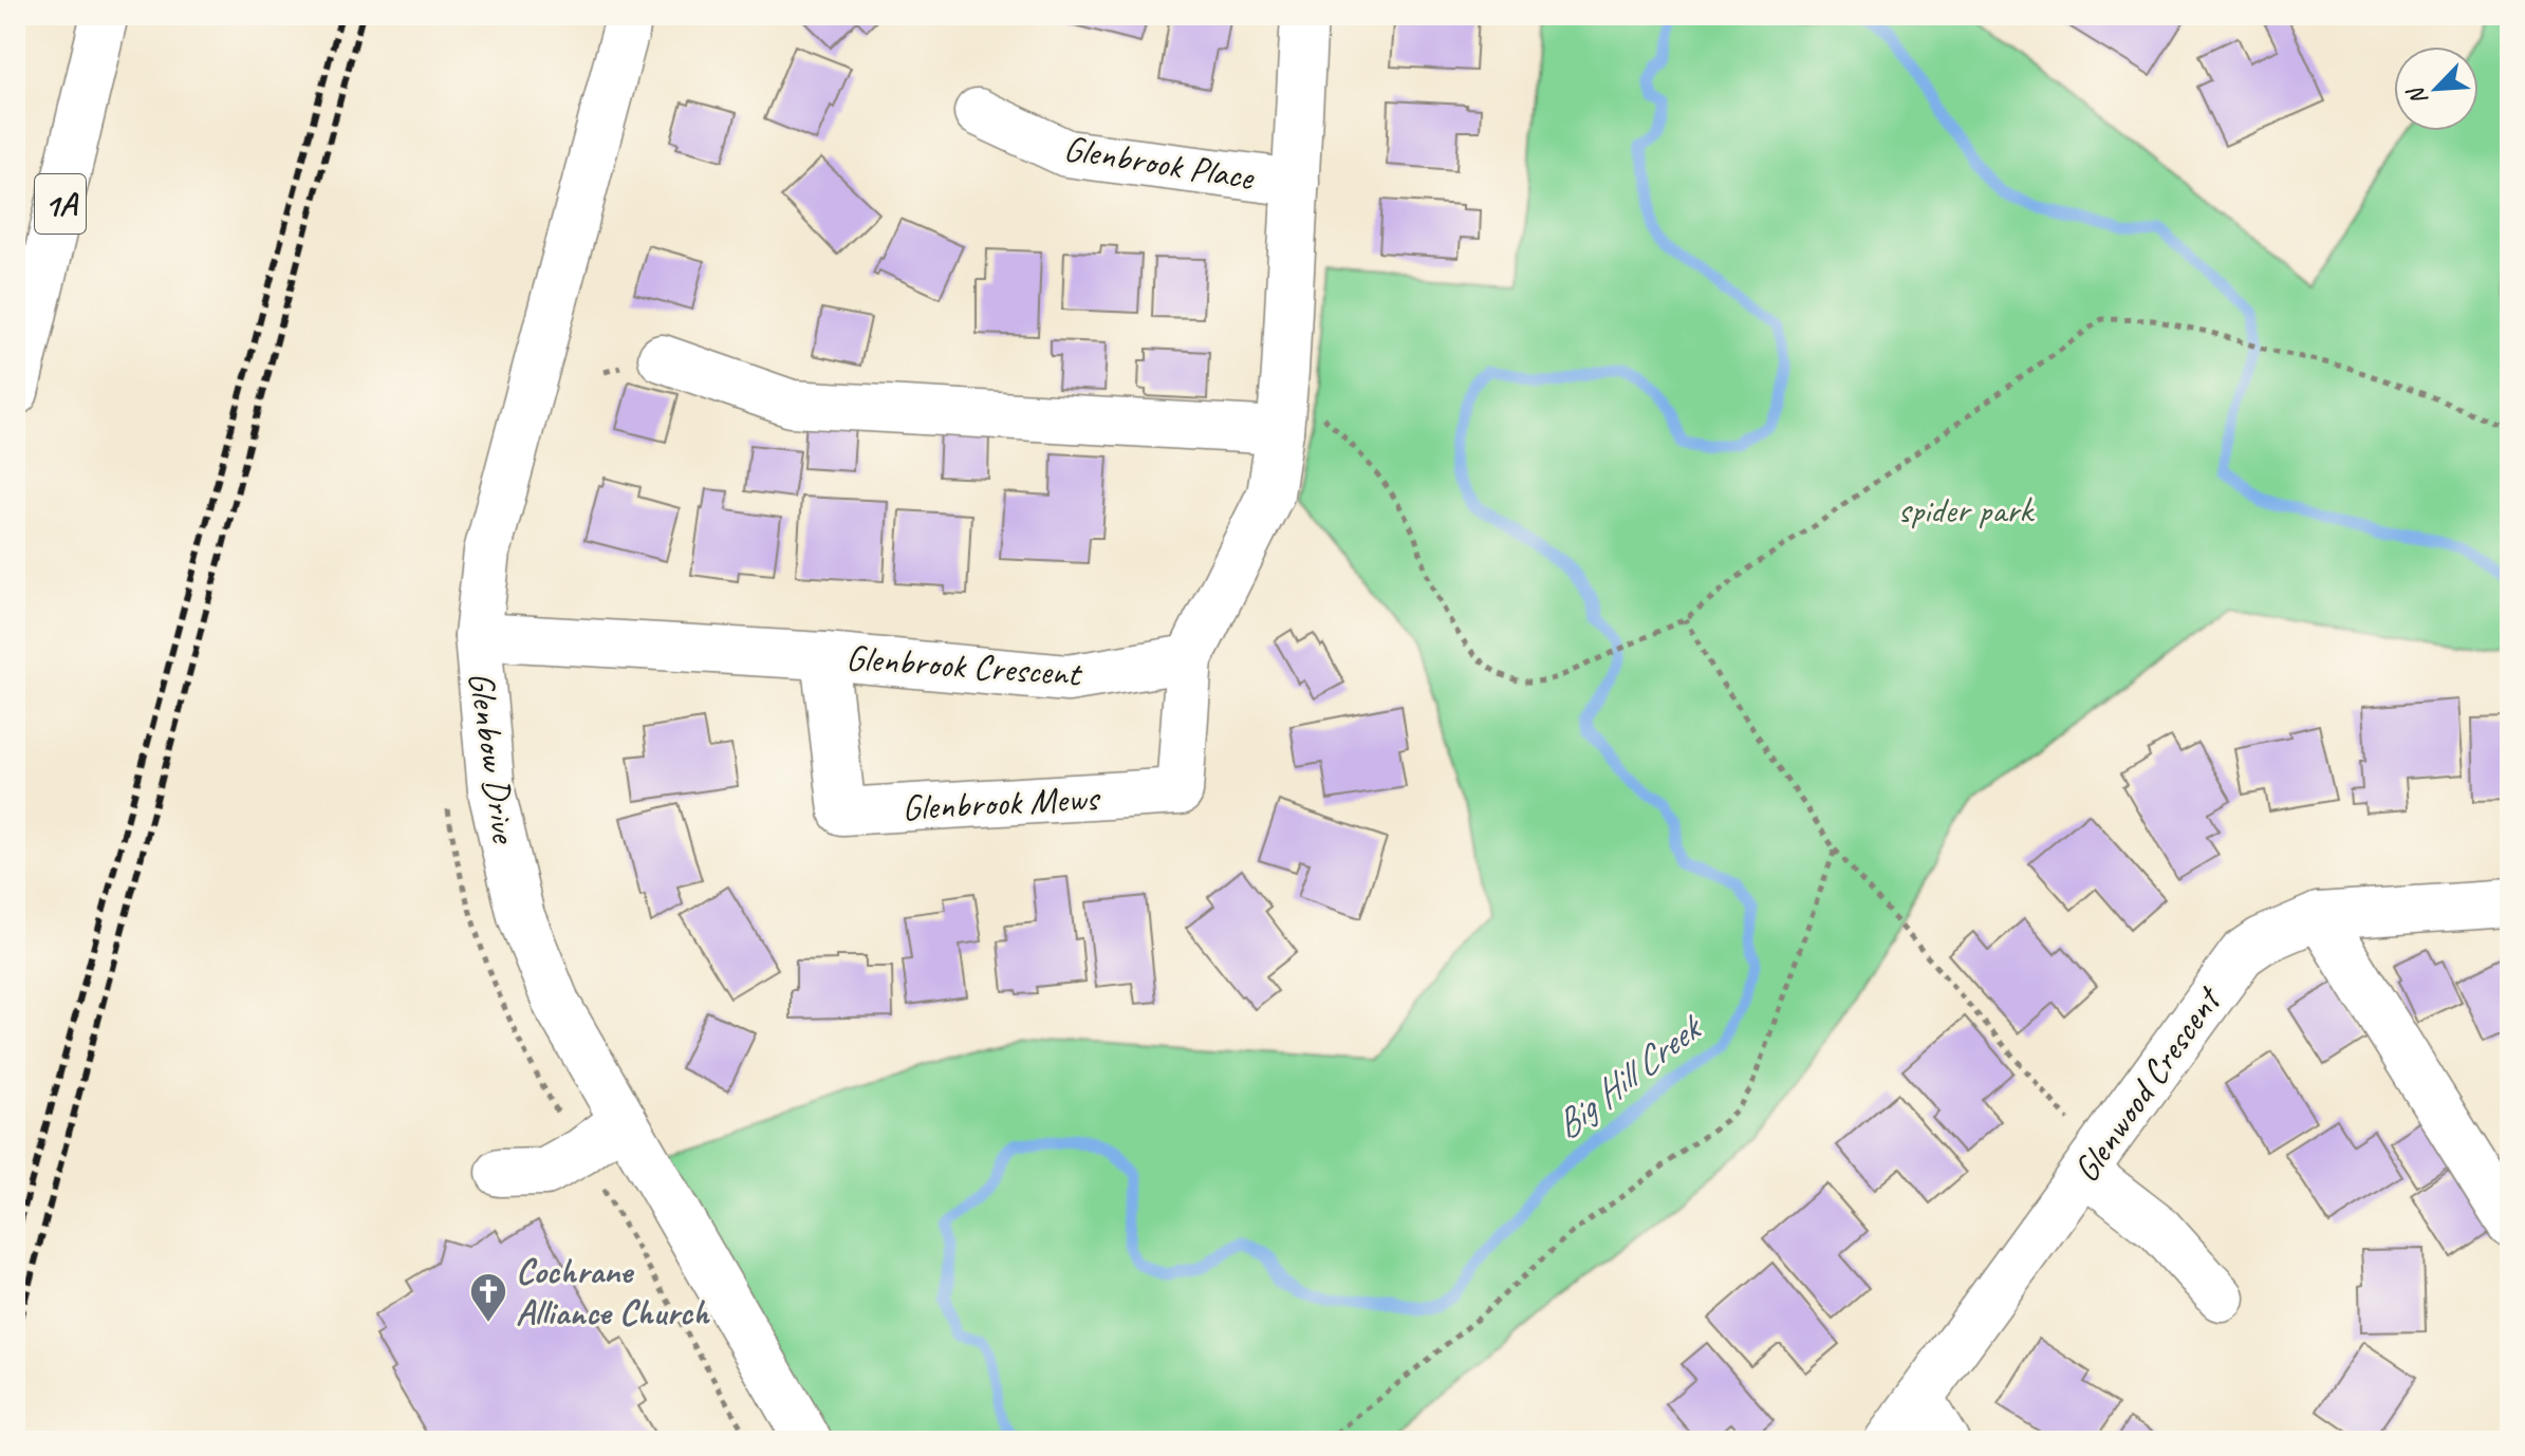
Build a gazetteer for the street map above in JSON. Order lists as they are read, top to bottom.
{
  "streets": {
    "street": [
      "Glenbrook Place",
      "1A",
      "Glenbrook Crescent",
      "Glenbow Drive",
      "Glenbrook Mews",
      "Glenwood Crescent"
    ]
  },
  "crossings": [
    ["Glenbrook Crescent", "Glenbow Drive"],
    ["Glenbrook Crescent", "Glenbrook Mews"]
  ],
  "water": ["Big Hill Creek"],
  "parks": ["spider park"],
  "places": {
    "church": ["Cochrane Alliance Church"]
  },
  "north": "bottom left"
}
